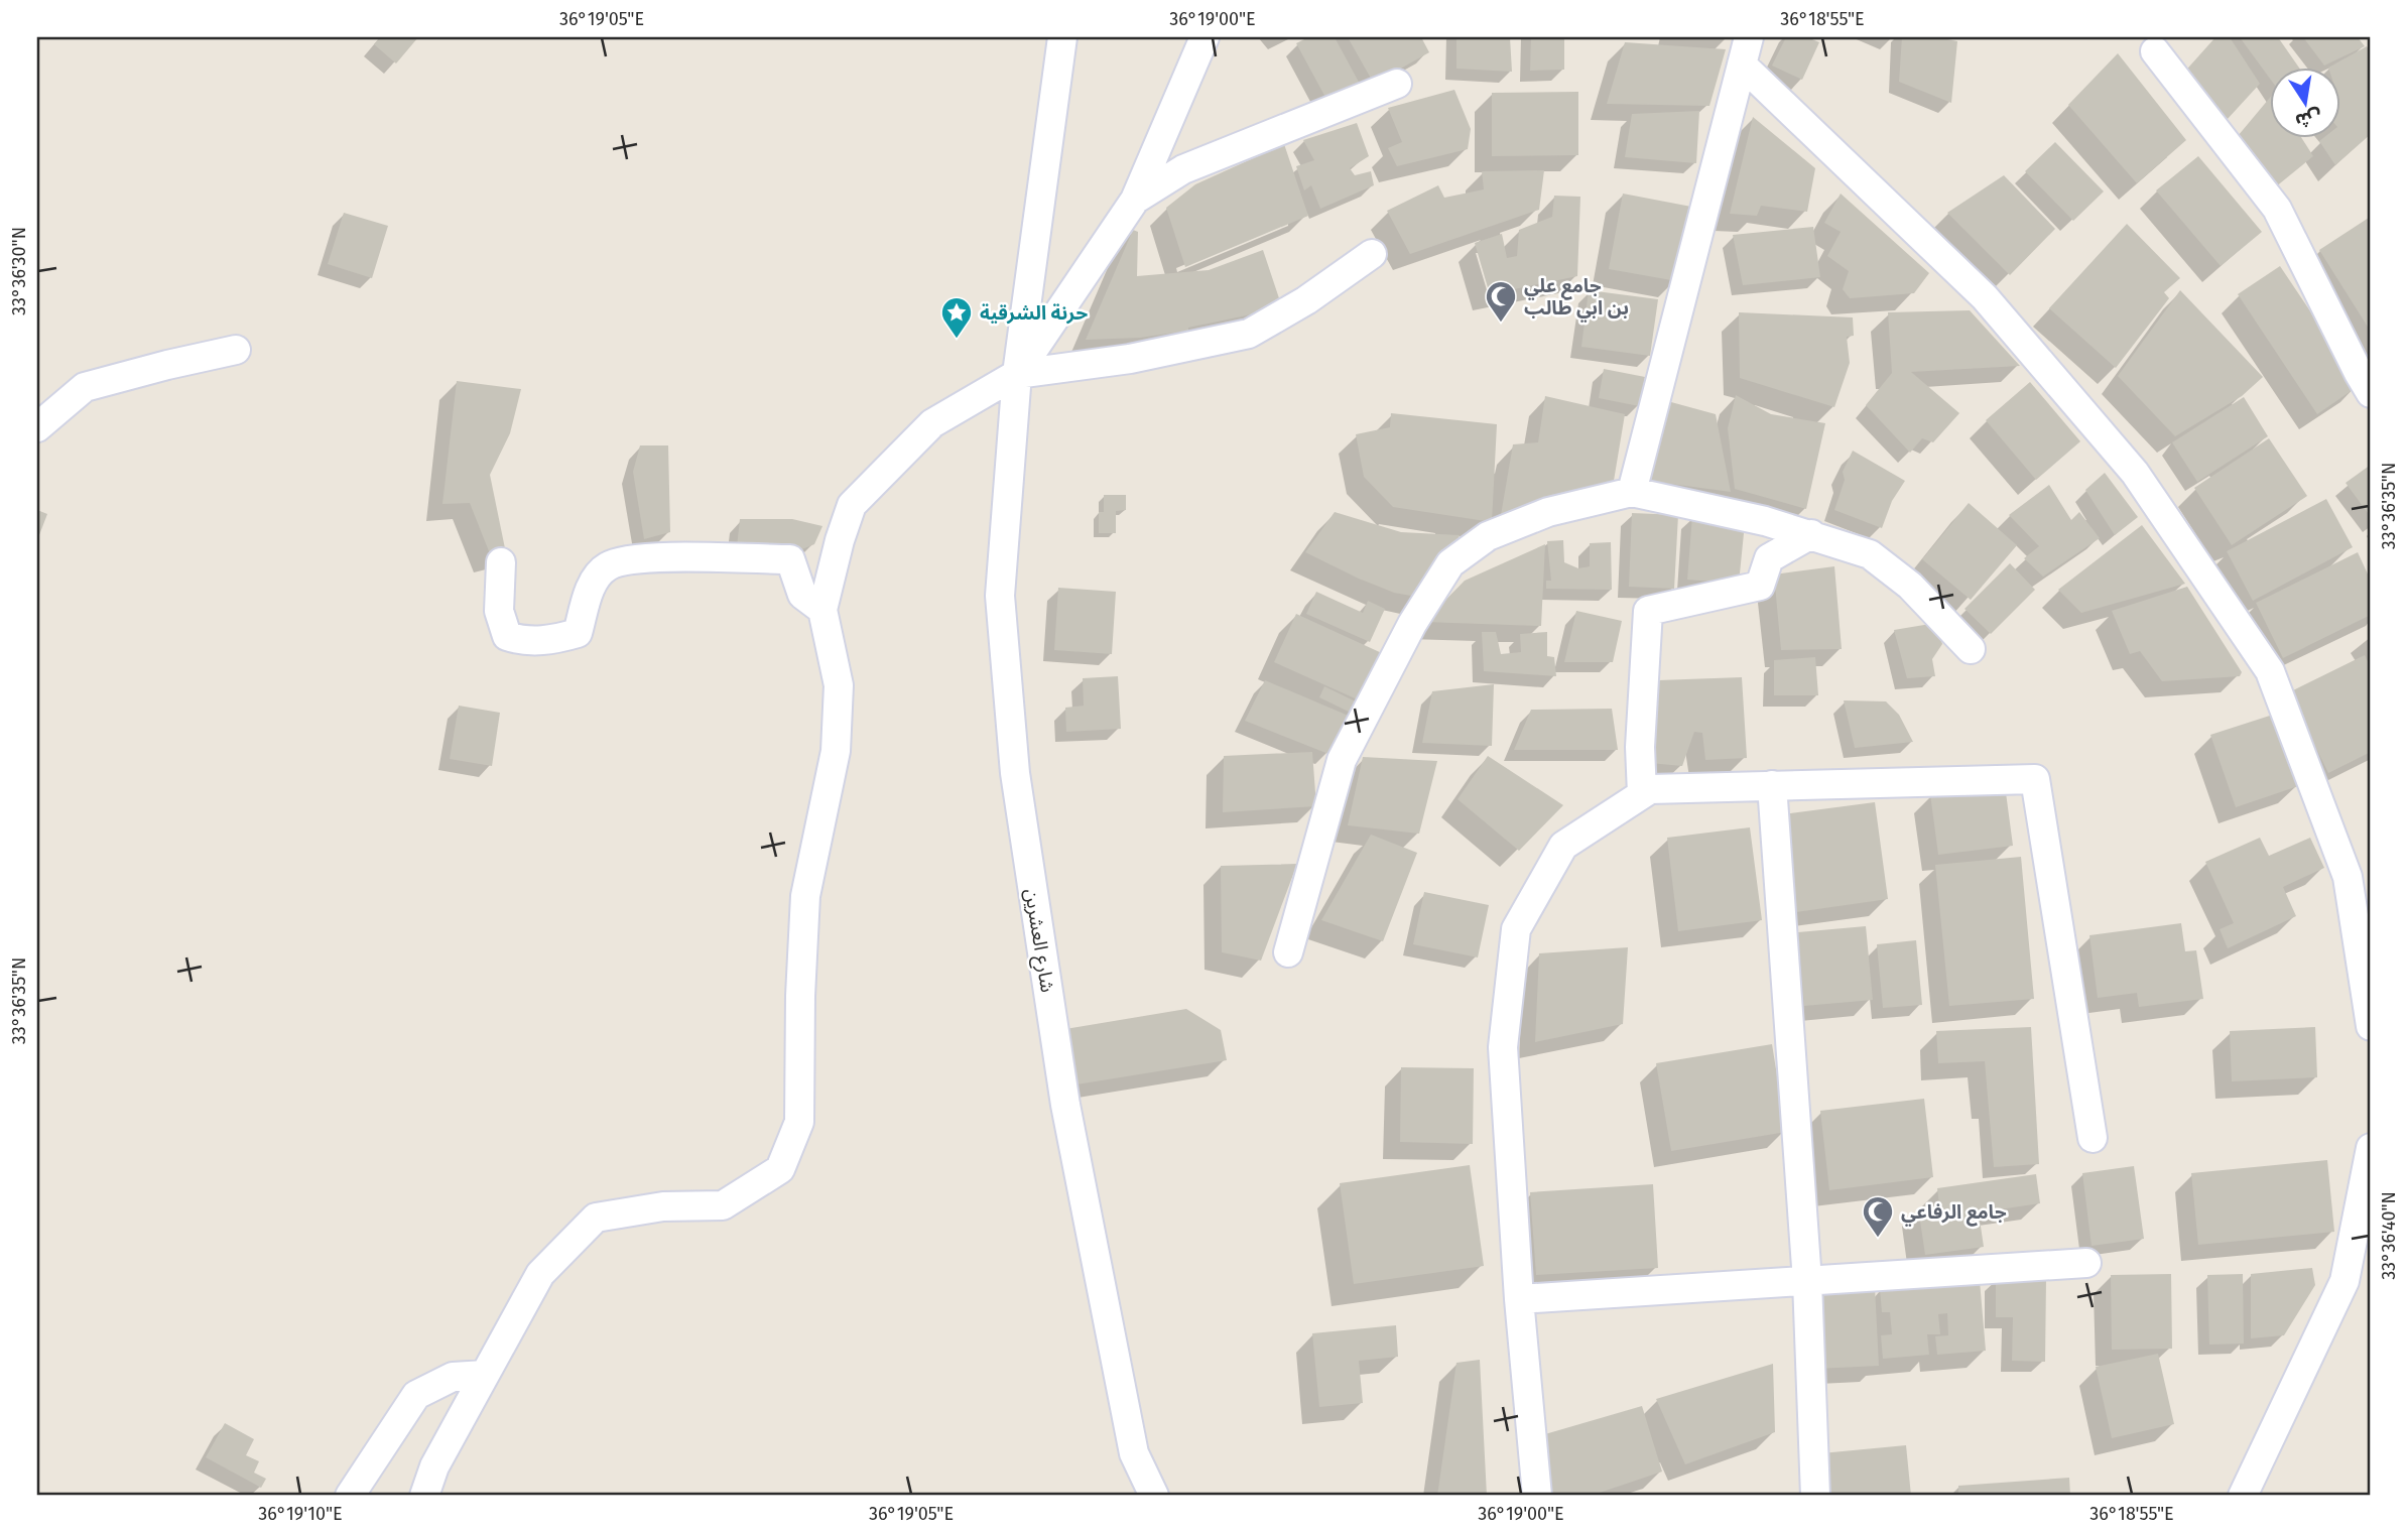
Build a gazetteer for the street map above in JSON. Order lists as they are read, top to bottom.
{
  "streets": {
    "street": ["شارع العشرين"]
  },
  "places": {
    "mosque": ["جامع علي بن ابي طالب", "جامع الرفاعي"],
    "place": ["حرنة الشرقية"]
  },
  "north": "bottom",
  "coordinates": [
    "36°19'05\"E",
    "36°19'00\"E",
    "36°18'55\"E",
    "33°36'30\"N",
    "33°36'35\"N",
    "33°36'40\"N",
    "36°19'10\"E"
  ]
}
